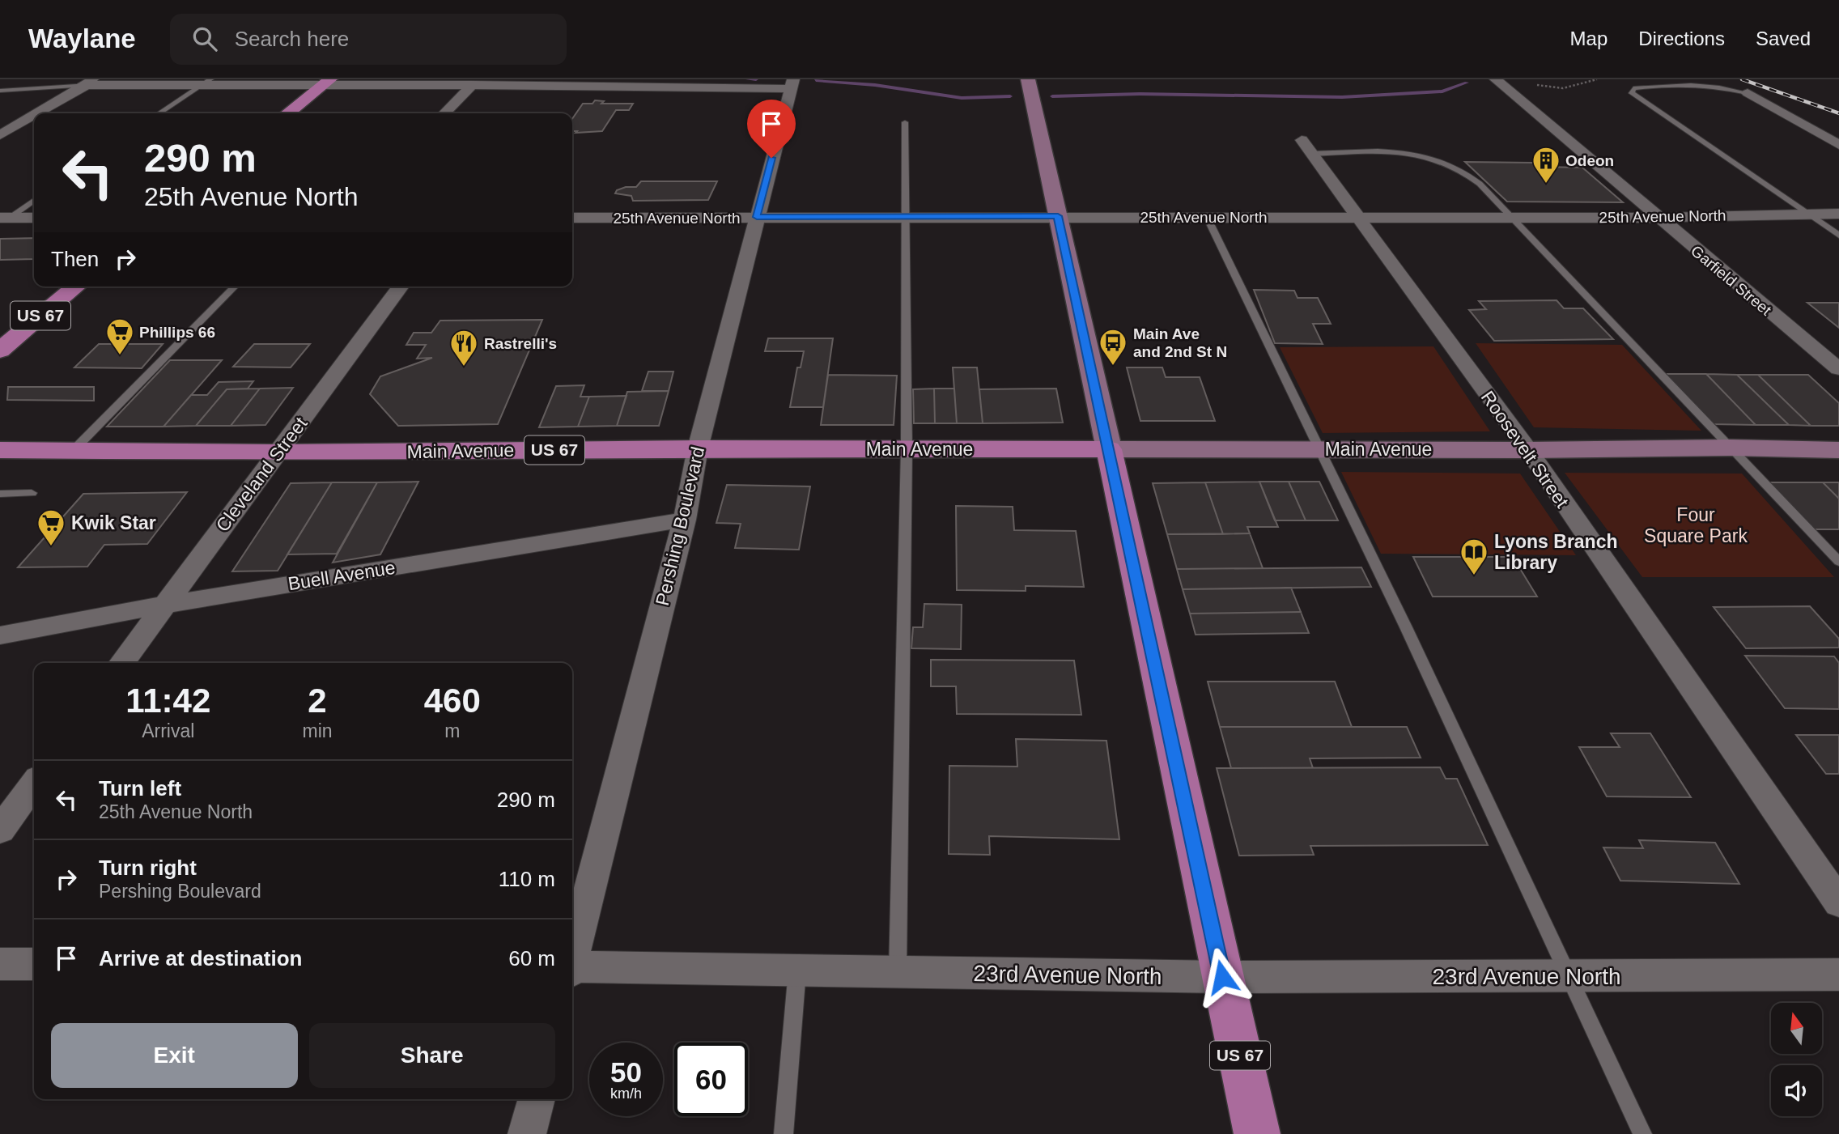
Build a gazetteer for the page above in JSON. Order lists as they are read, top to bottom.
{
  "streets": {
    "main road": ["US 67", "Main Avenue"],
    "street": [
      "25th Avenue North",
      "Garfield Street",
      "Roosevelt Street",
      "Cleveland Street",
      "Pershing Boulevard",
      "Buell Avenue",
      "23rd Avenue North"
    ]
  },
  "crossings": [
    ["25th Avenue North", "Garfield Street"],
    ["25th Avenue North", "Roosevelt Street"],
    ["25th Avenue North", "Pershing Boulevard"],
    ["US 67", "Main Avenue"],
    ["US 67", "23rd Avenue North"],
    ["Main Avenue", "Roosevelt Street"],
    ["Main Avenue", "Cleveland Street"],
    ["Main Avenue", "Pershing Boulevard"],
    ["Cleveland Street", "Buell Avenue"],
    ["Pershing Boulevard", "Buell Avenue"]
  ],
  "parks": ["Four Square Park"],
  "places": {
    "building": ["Odeon"],
    "supermarket": ["Phillips 66", "Kwik Star"],
    "bus stop": ["Main Ave and 2nd St N"],
    "restaurant": ["Rastrelli's"],
    "library": ["Lyons Branch Library"]
  },
  "north": "top",
  "page": {
    "header": "Waylane",
    "search": "Search here",
    "nav": ["Map", "Directions", "Saved"],
    "turn": ["290 m", "25th Avenue North"],
    "then": "Then",
    "eta": [
      "11:42",
      "Arrival",
      "2",
      "min",
      "460",
      "m"
    ],
    "list": [
      {
        "name": "Turn left",
        "note": "25th Avenue North",
        "value": "290 m"
      },
      {
        "name": "Turn right",
        "note": "Pershing Boulevard",
        "value": "110 m"
      },
      {
        "name": "Arrive at destination",
        "value": "60 m"
      }
    ],
    "buttons": ["Exit", "Share"],
    "speed": "50 km/h",
    "limit": "60"
  }
}
